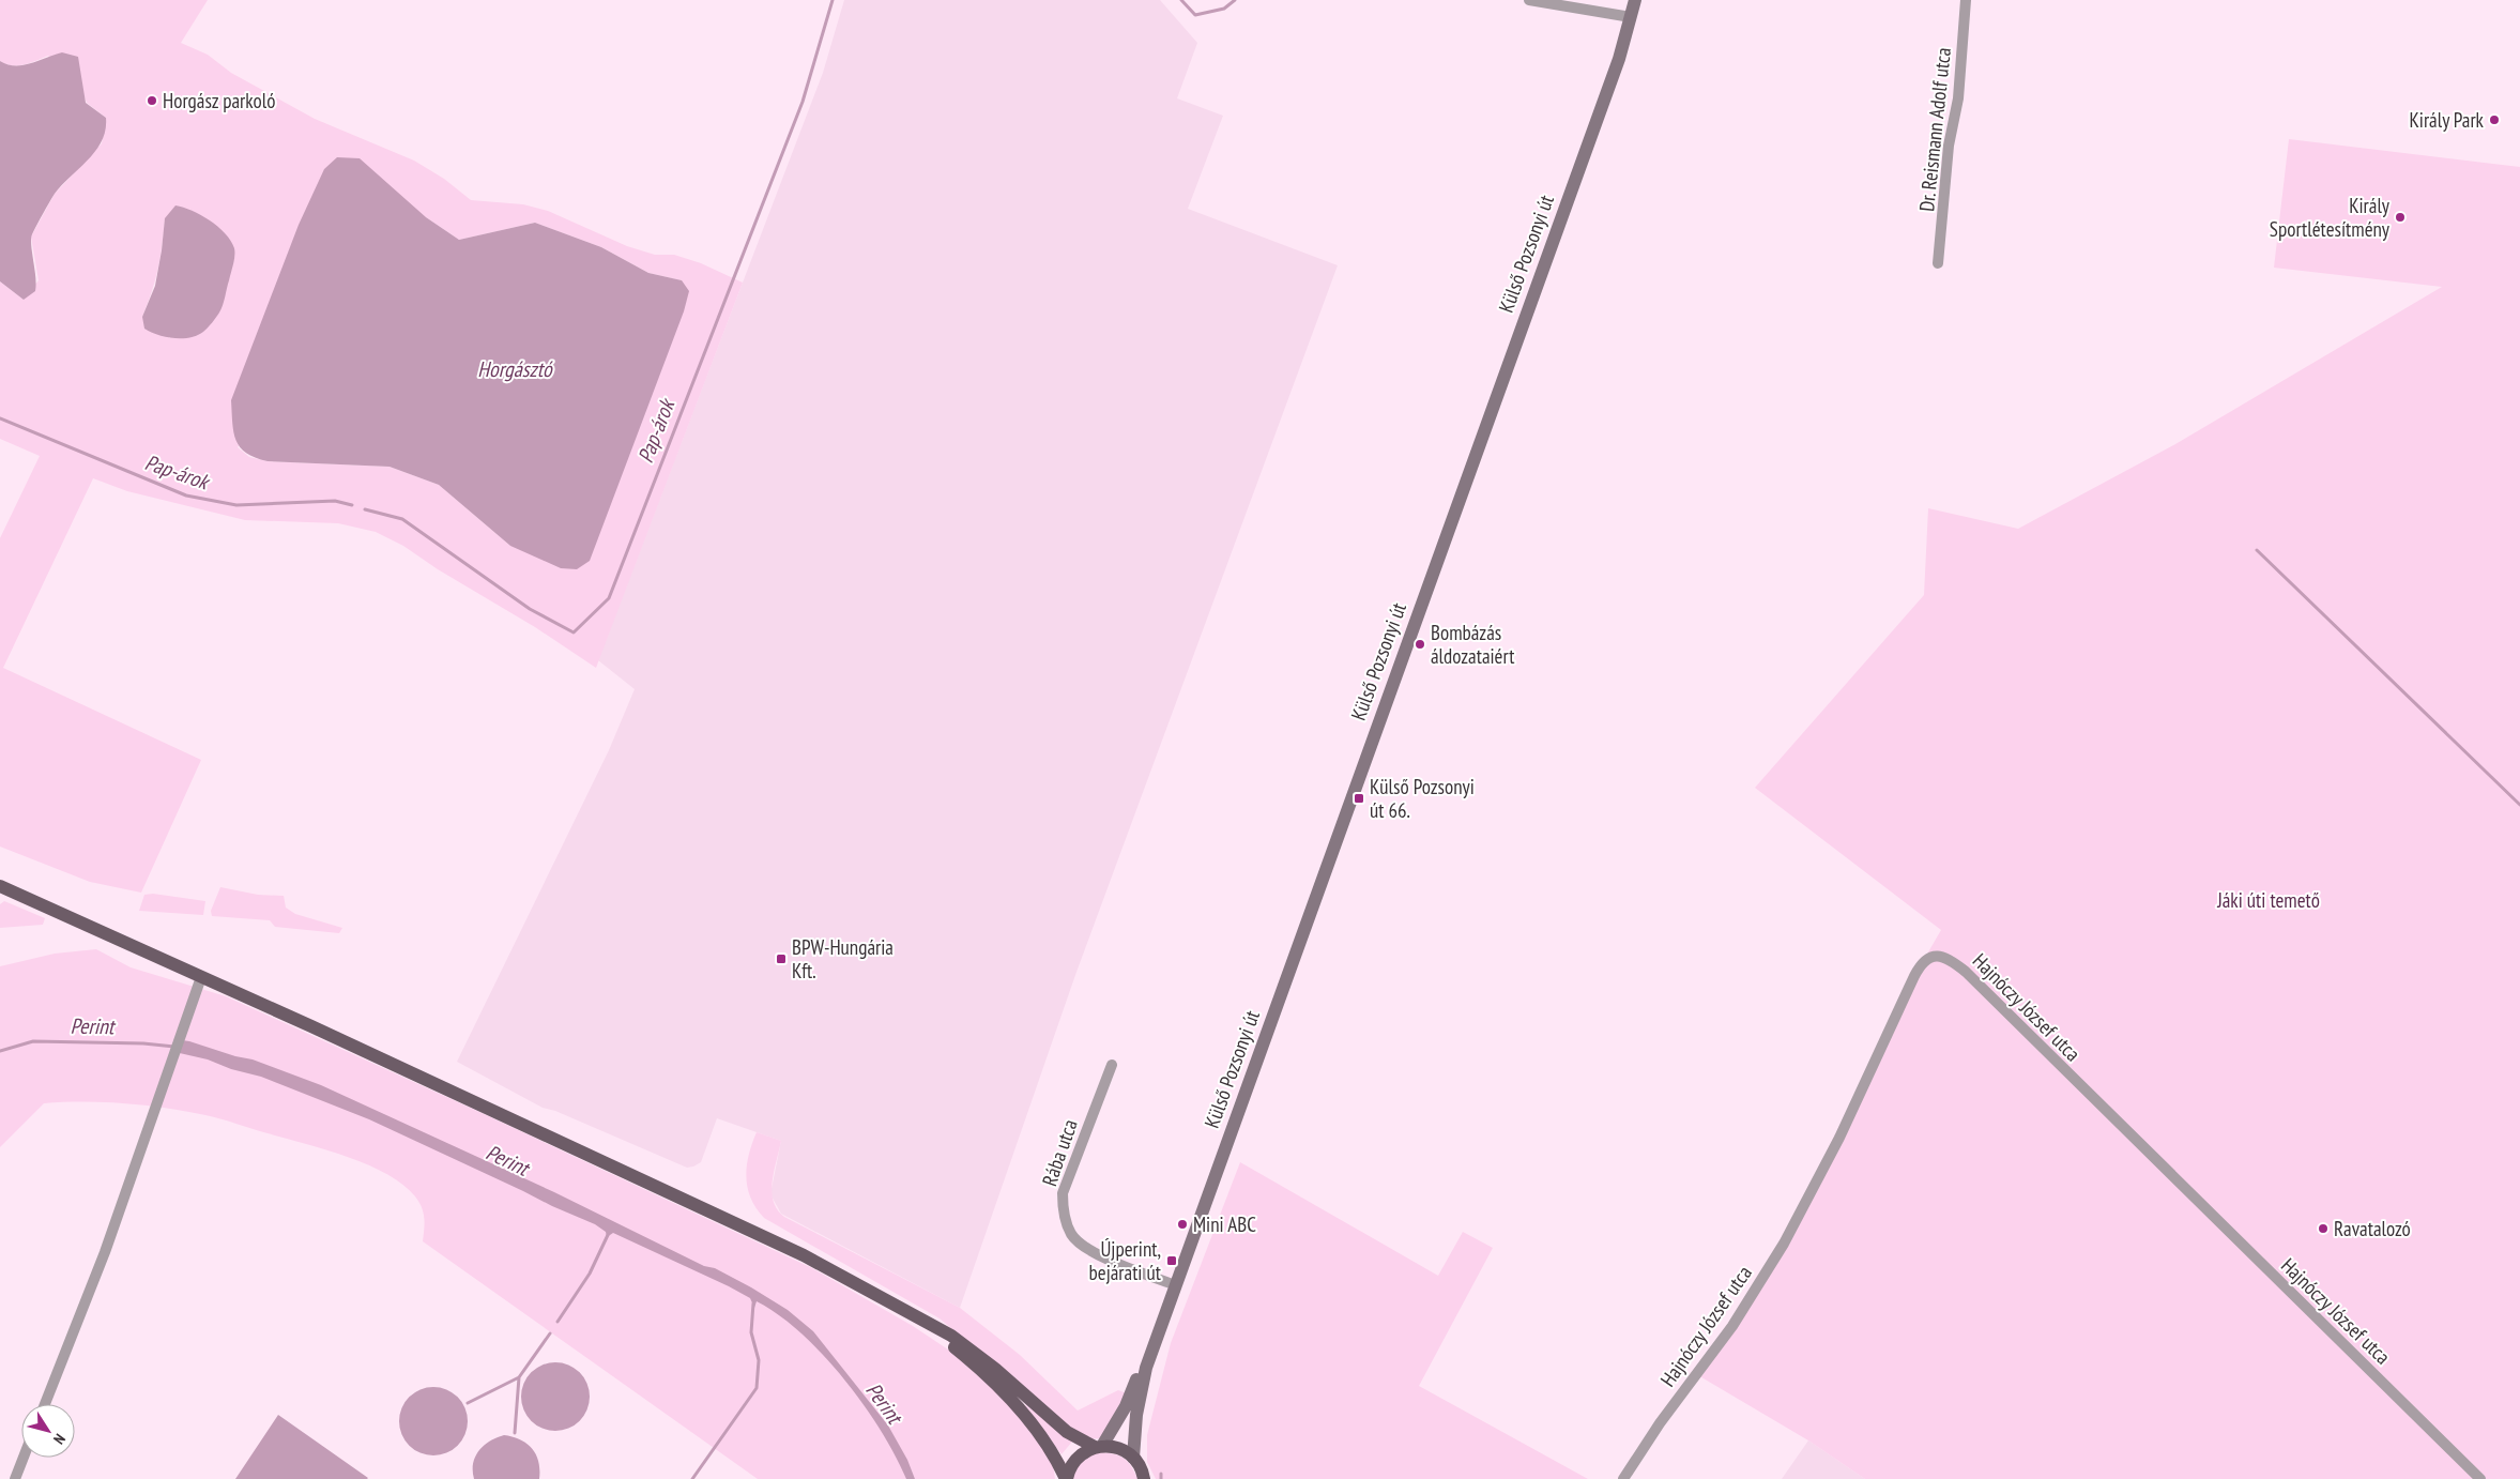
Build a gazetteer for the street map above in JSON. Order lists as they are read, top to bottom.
{
  "streets": {
    "main road": ["Külső Pozsonyi út"],
    "street": ["Dr. Reismann Adolf utca", "Hajnóczy József utca", "Rába utca"]
  },
  "crossings": [
    ["Külső Pozsonyi út", "Rába utca"]
  ],
  "water": ["Horgásztó", "Pap-árok", "Perint"],
  "parks": ["Jáki úti temető"],
  "places": {
    "other": [
      "Horgász parkoló",
      "Király Park",
      "Király Sportlétesítmény",
      "Bombázás áldozataiért",
      "Mini ABC",
      "Ravatalozó"
    ],
    "transit": ["Külső Pozsonyi út 66.", "BPW-Hungária Kft.", "Újperint, bejárati út"]
  },
  "north": "bottom right"
}
